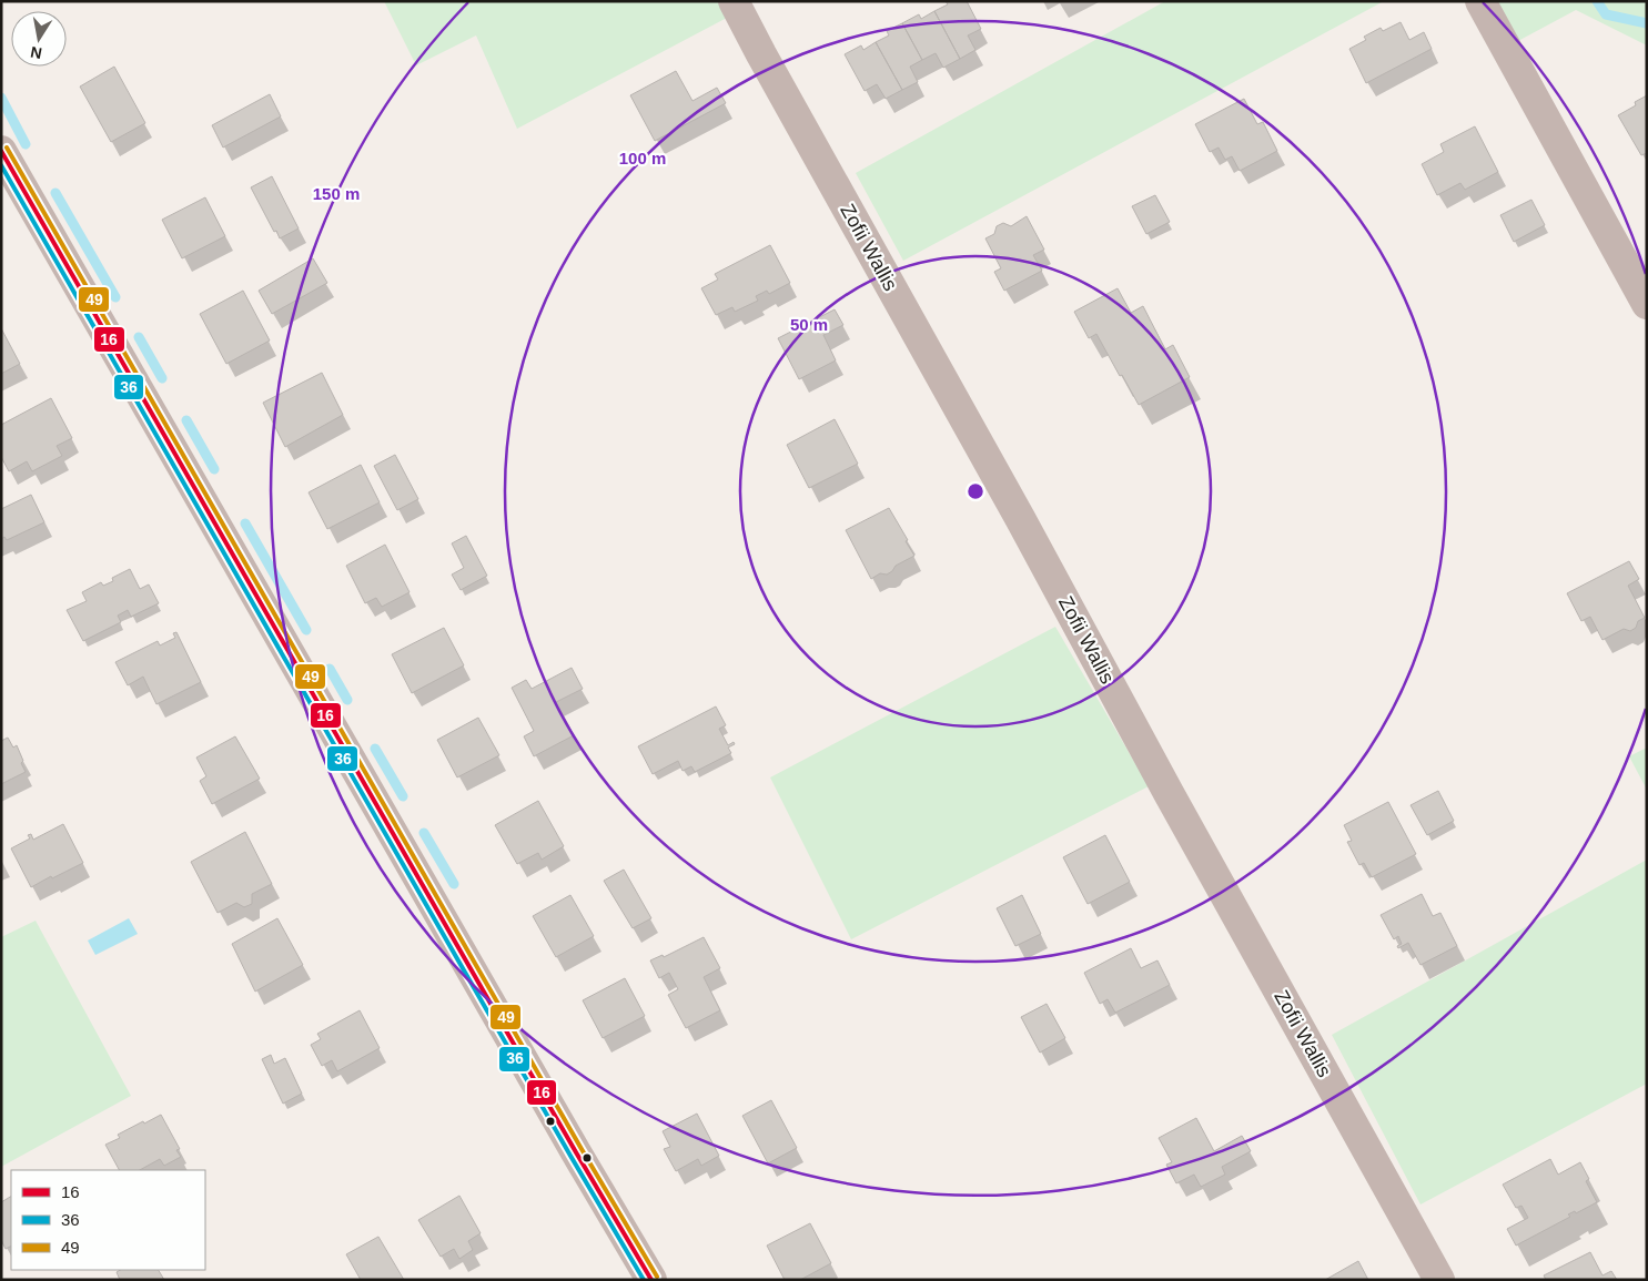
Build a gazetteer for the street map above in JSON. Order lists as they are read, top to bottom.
{
  "streets": {
    "street": ["Zofii Wallis"]
  },
  "lines": ["transit line 49", "transit line 16", "transit line 36"],
  "legend": ["16", "36", "49"],
  "north": "bottom",
  "rings": ["100 m", "150 m", "50 m"]
}
